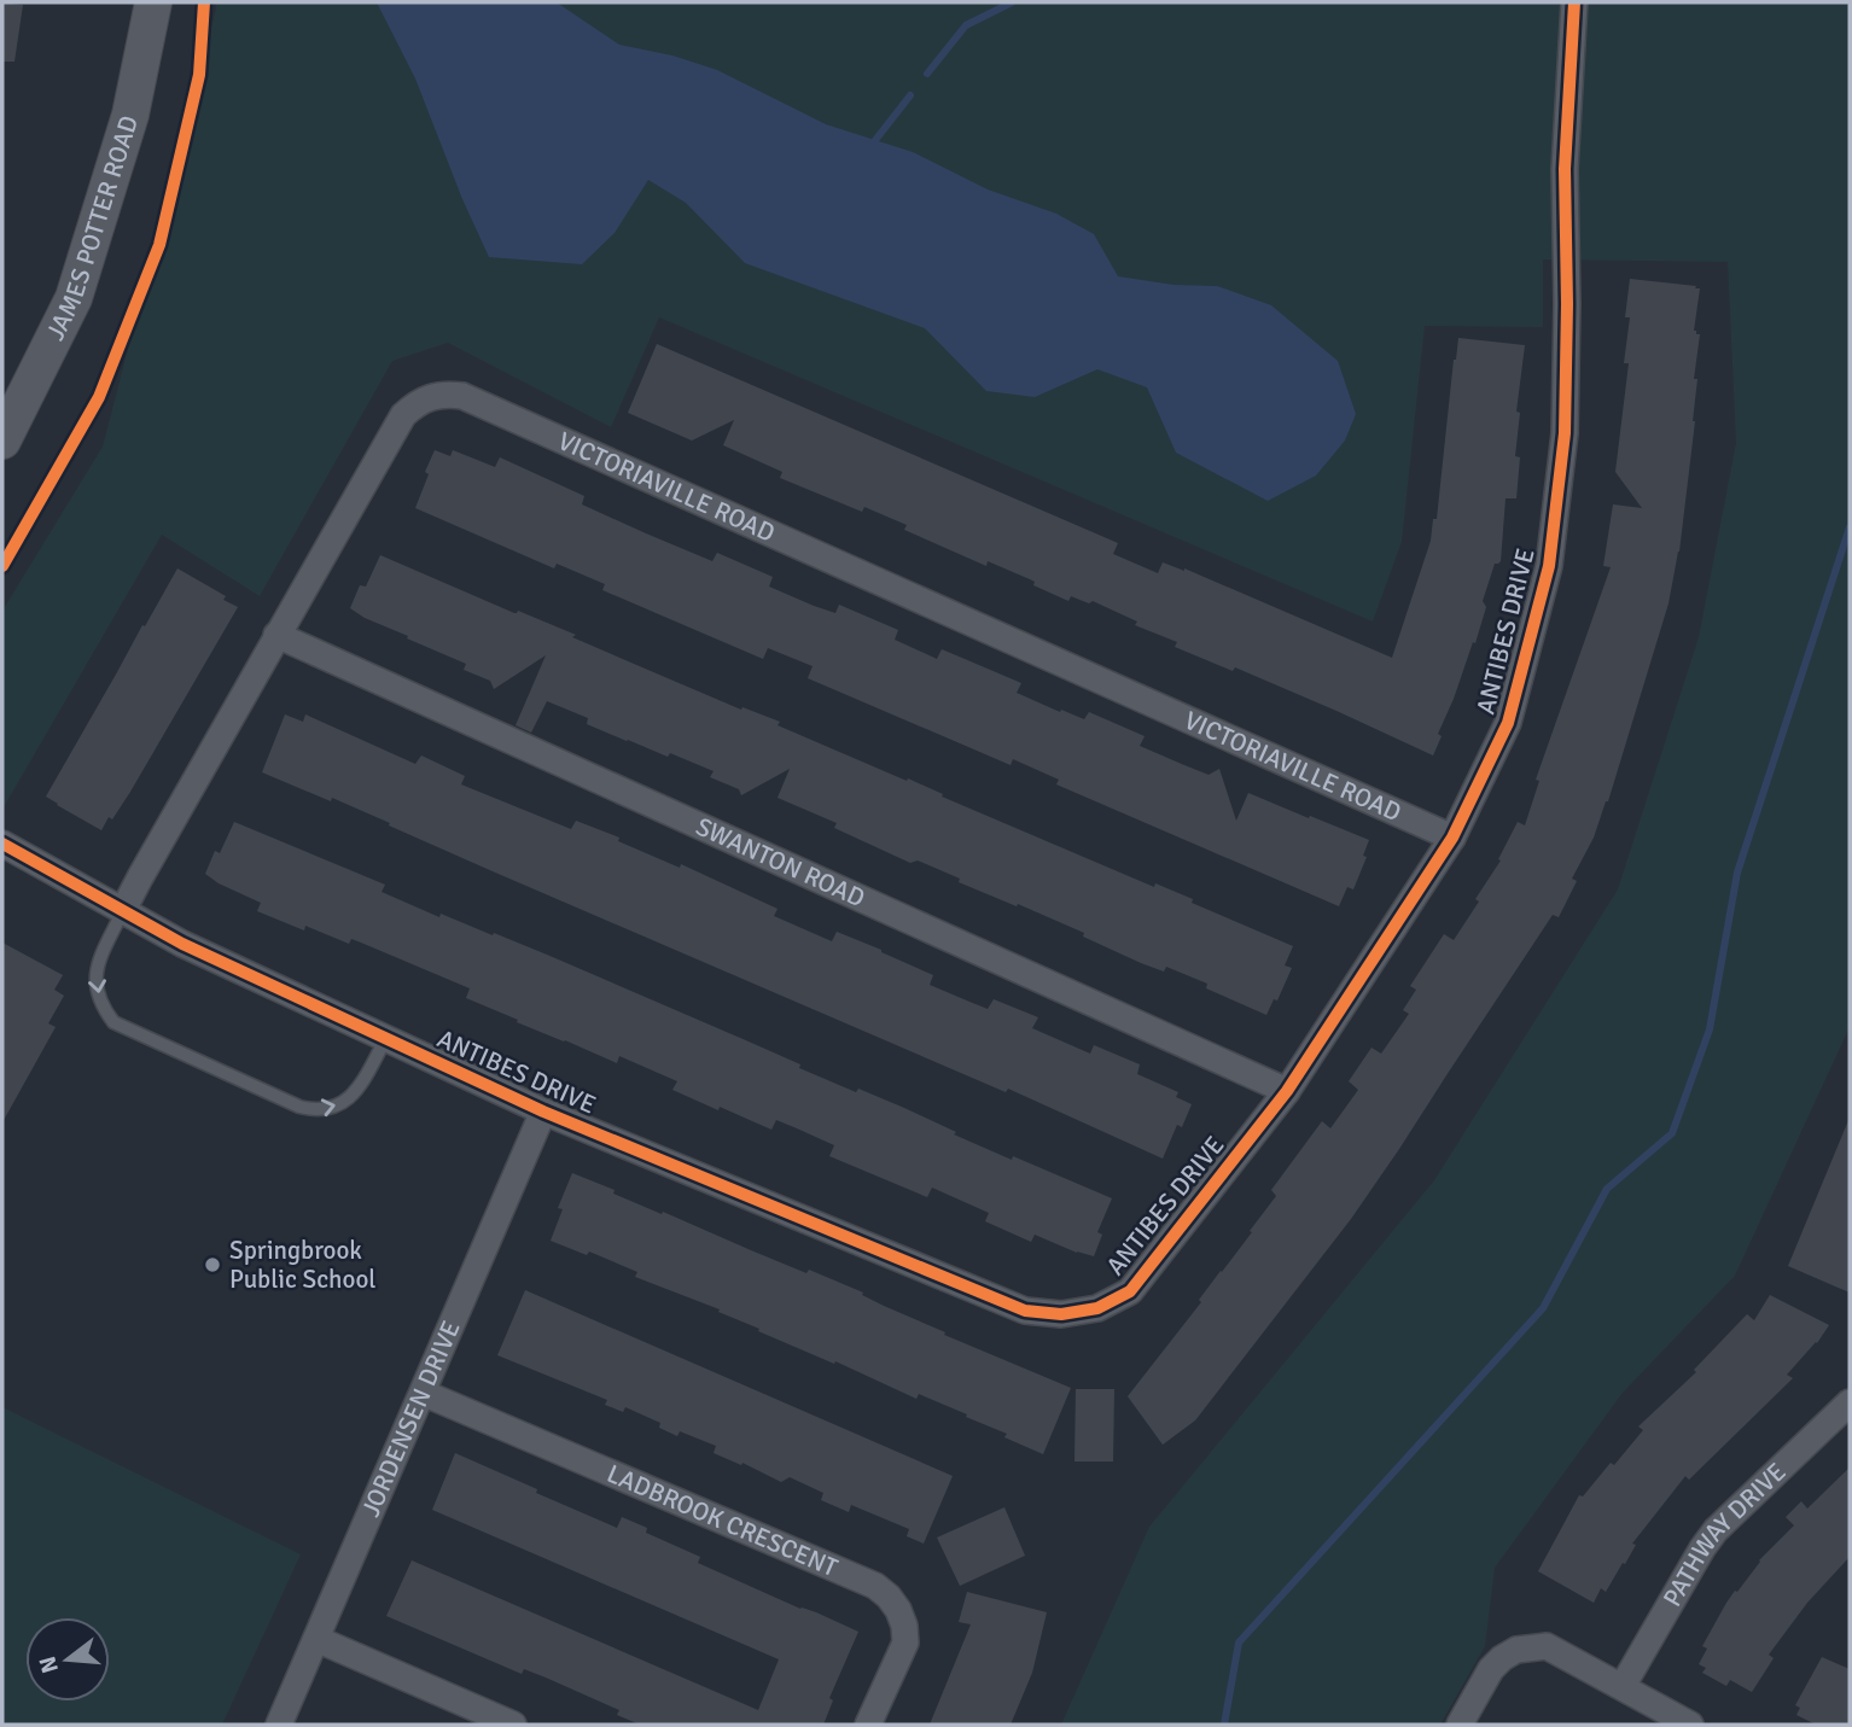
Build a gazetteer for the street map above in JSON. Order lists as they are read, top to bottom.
{
  "streets": {
    "main road": ["JAMES POTTER ROAD"],
    "street": [
      "VICTORIAVILLE ROAD",
      "ANTIBES DRIVE",
      "SWANTON ROAD",
      "JORDENSEN DRIVE",
      "LADBROOK CRESCENT",
      "PATHWAY DRIVE"
    ]
  },
  "crossings": [
    ["VICTORIAVILLE ROAD", "ANTIBES DRIVE"],
    ["VICTORIAVILLE ROAD", "SWANTON ROAD"],
    ["ANTIBES DRIVE", "SWANTON ROAD"],
    ["ANTIBES DRIVE", "JORDENSEN DRIVE"],
    ["JORDENSEN DRIVE", "LADBROOK CRESCENT"]
  ],
  "places": ["Springbrook Public School"],
  "north": "left"
}
